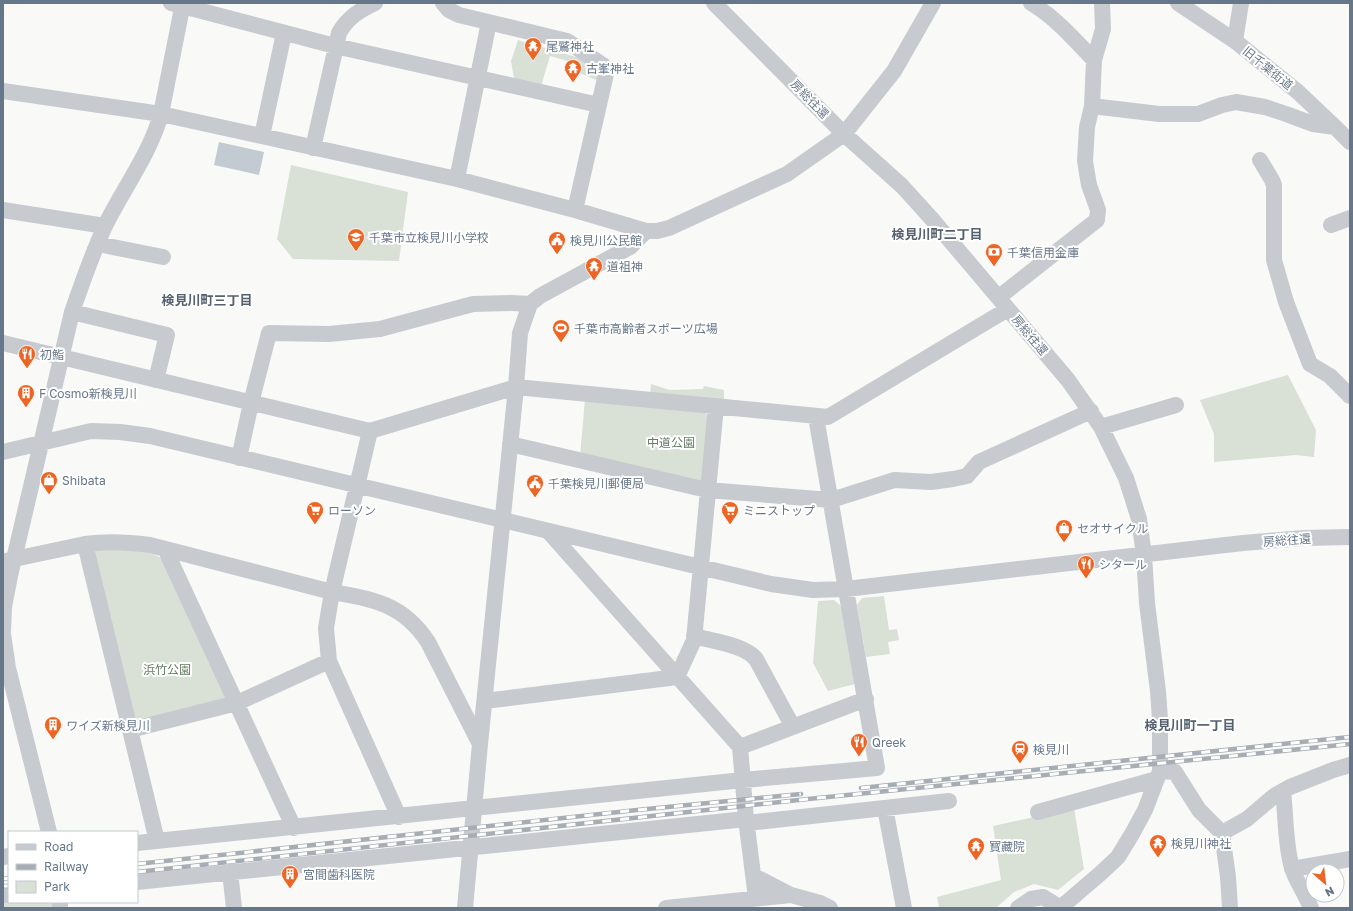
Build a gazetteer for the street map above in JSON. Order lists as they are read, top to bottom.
{
  "streets": {
    "street": ["旧千葉街道", "房総往還"]
  },
  "districts": ["検見川町二丁目", "検見川町三丁目", "検見川町一丁目"],
  "parks": ["中道公園", "浜竹公園"],
  "places": {
    "temple": [
      "尾鷲神社",
      "古峯神社",
      "道祖神",
      "検見川神社",
      "寳藏院"
    ],
    "school or university": ["千葉市立検見川小学校"],
    "public building": ["検見川公民館", "千葉検見川郵便局"],
    "bank": ["千葉信用金庫"],
    "sports": ["千葉市高齢者スポーツ広場"],
    "restaurant": ["初鮨", "シタール", "Qreek"],
    "building": ["F Cosmo新検見川", "ワイズ新検見川", "宮間歯科医院"],
    "shop": ["Shibata", "セオサイクル"],
    "supermarket": ["ローソン", "ミニストップ"],
    "station": ["検見川"]
  },
  "legend": ["Road", "Railway", "Park"],
  "north": "bottom right"
}
